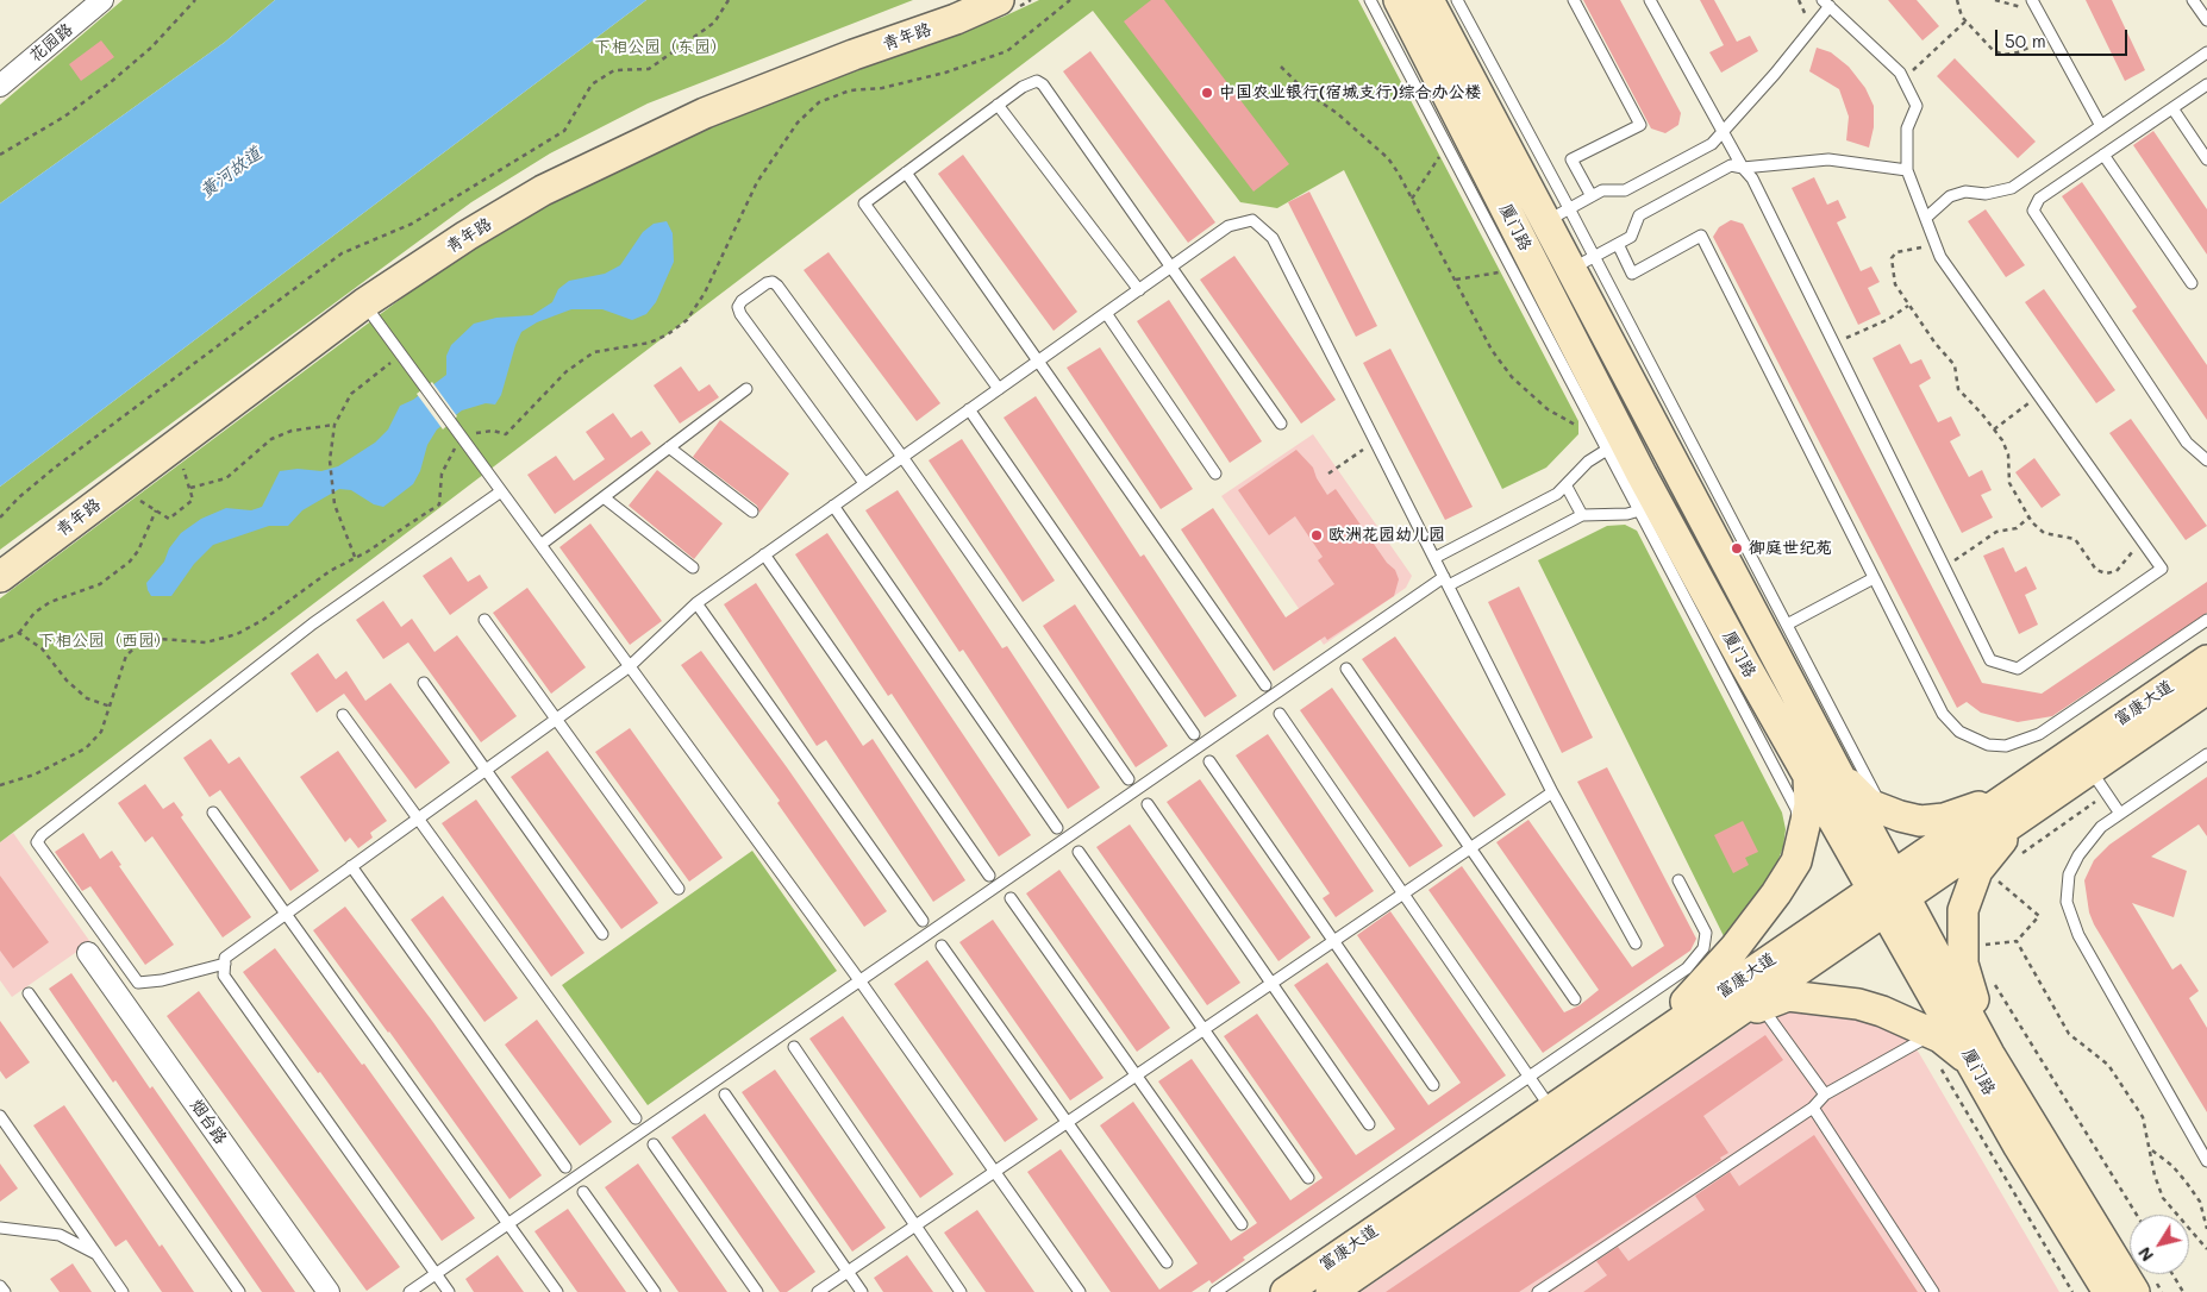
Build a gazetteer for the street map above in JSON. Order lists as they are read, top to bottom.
{
  "streets": {
    "street": [
      "青年路",
      "花园路",
      "厦门路",
      "富康大道",
      "烟台路"
    ]
  },
  "crossings": [
    ["厦门路", "富康大道"]
  ],
  "water": ["黄河故道"],
  "parks": ["下相公园（东园）", "下相公园（西园）"],
  "places": ["中国农业银行(宿城支行)综合办公楼", "欧洲花园幼儿园", "御庭世纪苑"],
  "scale_bar": "50 m",
  "north": "bottom left"
}
